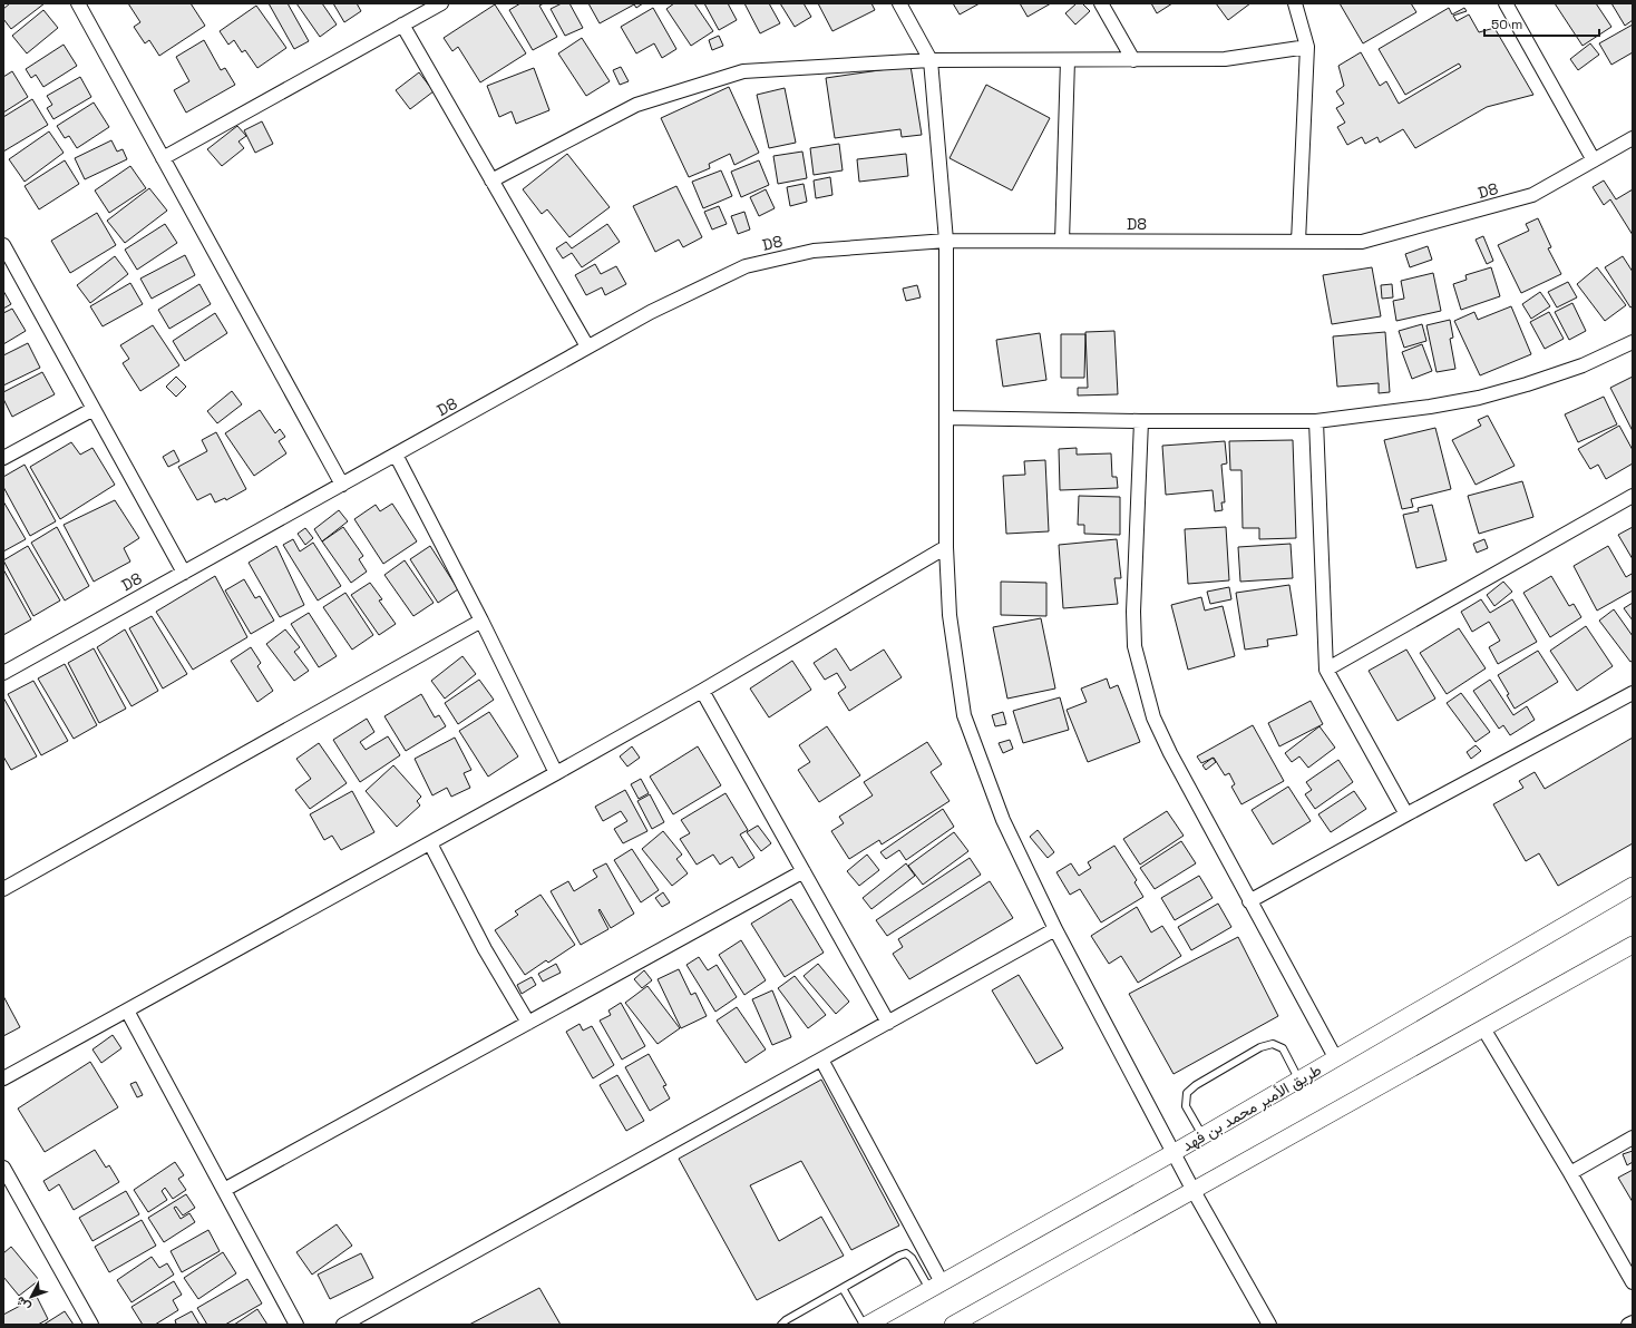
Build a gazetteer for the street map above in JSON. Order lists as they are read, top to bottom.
{
  "streets": {
    "street": ["D8", "طريق الأمير محمد بن فهد"]
  },
  "scale_bar": "50 m",
  "north": "bottom left"
}
